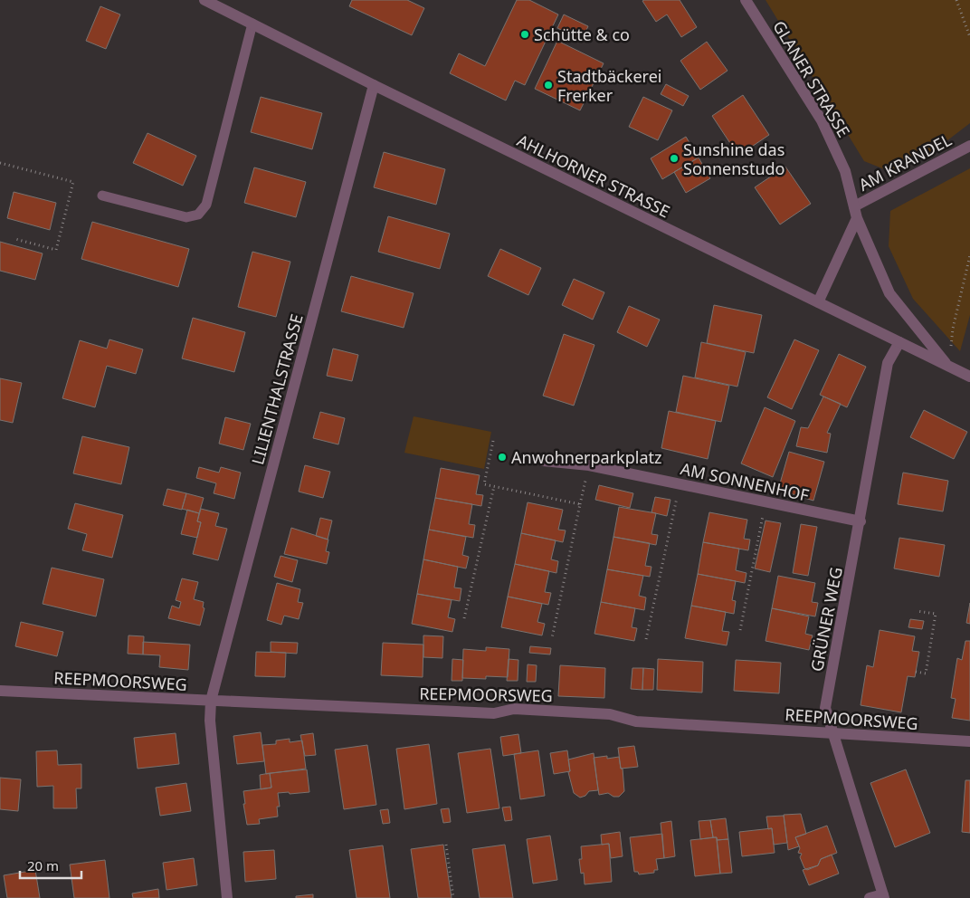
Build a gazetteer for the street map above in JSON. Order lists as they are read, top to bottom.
{
  "streets": {
    "street": [
      "GLANER STRASSE",
      "AM KRANDEL",
      "AHLHORNER STRASSE",
      "LILIENTHALSTRASSE",
      "AM SONNENHOF",
      "GRÜNER WEG",
      "REEPMOORSWEG"
    ]
  },
  "crossings": [
    ["GLANER STRASSE", "AM KRANDEL"],
    ["GLANER STRASSE", "AHLHORNER STRASSE"],
    ["AHLHORNER STRASSE", "LILIENTHALSTRASSE"],
    ["AHLHORNER STRASSE", "GRÜNER WEG"],
    ["LILIENTHALSTRASSE", "REEPMOORSWEG"],
    ["AM SONNENHOF", "GRÜNER WEG"],
    ["GRÜNER WEG", "REEPMOORSWEG"]
  ],
  "places": [
    "Schütte & co",
    "Stadtbäckerei Frerker",
    "Sunshine das Sonnenstudo",
    "Anwohnerparkplatz"
  ],
  "scale_bar": "20 m"
}
